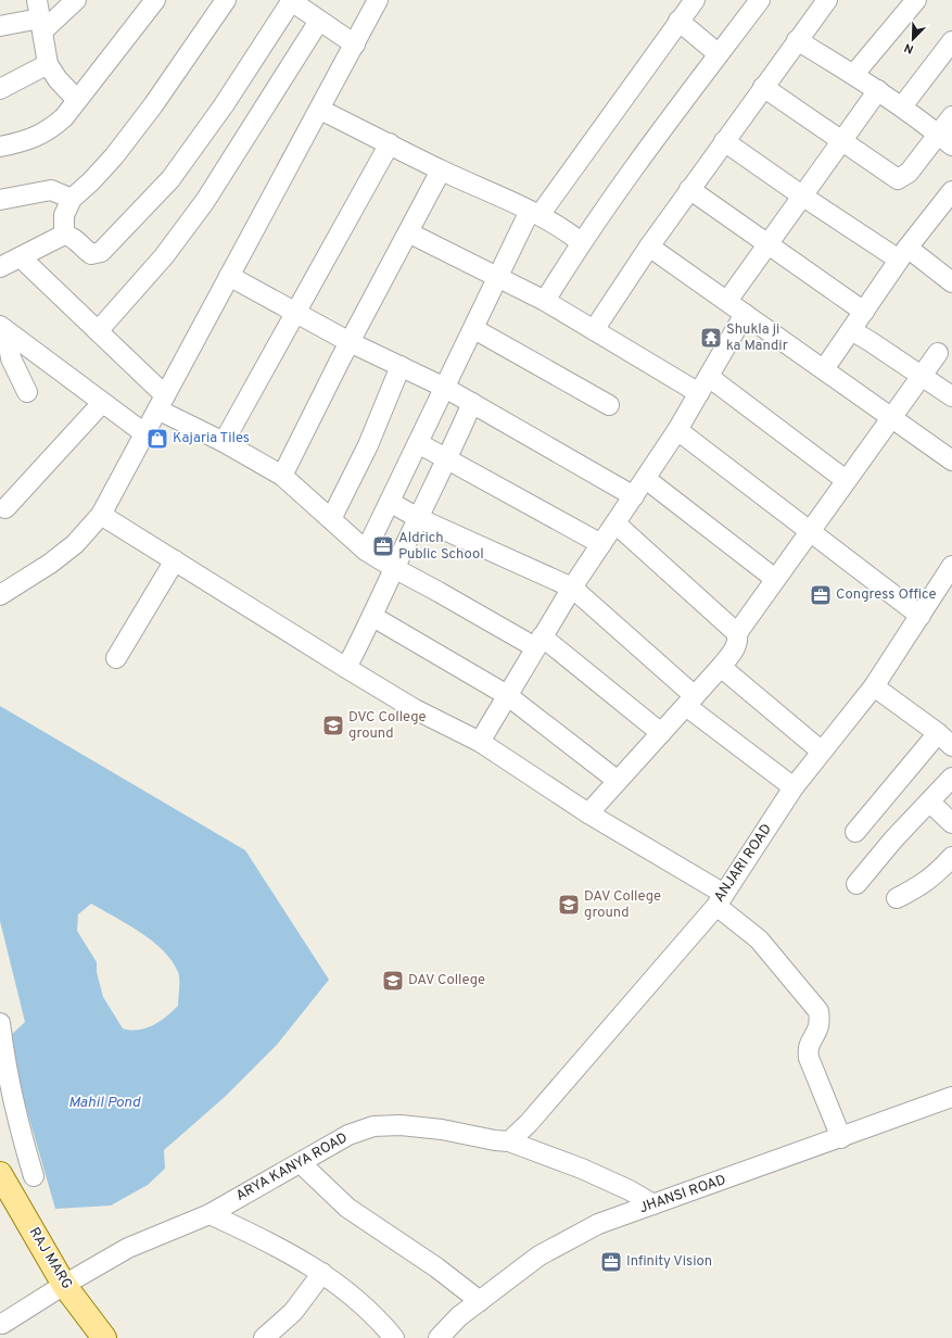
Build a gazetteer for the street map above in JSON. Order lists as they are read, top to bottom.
{
  "streets": {
    "main road": ["RAJ MARG"],
    "street": ["ANJARI ROAD", "ARYA KANYA ROAD", "JHANSI ROAD"]
  },
  "crossings": [
    ["ANJARI ROAD", "ARYA KANYA ROAD"],
    ["ARYA KANYA ROAD", "JHANSI ROAD"],
    ["ARYA KANYA ROAD", "RAJ MARG"]
  ],
  "water": ["Mahil Pond"],
  "places": {
    "temple": ["Shukla ji ka Mandir"],
    "shop": ["Kajaria Tiles"],
    "office": ["Aldrich Public School", "Congress Office", "Infinity Vision"],
    "school or university": ["DVC College ground", "DAV College ground", "DAV College"]
  },
  "north": "bottom left"
}
